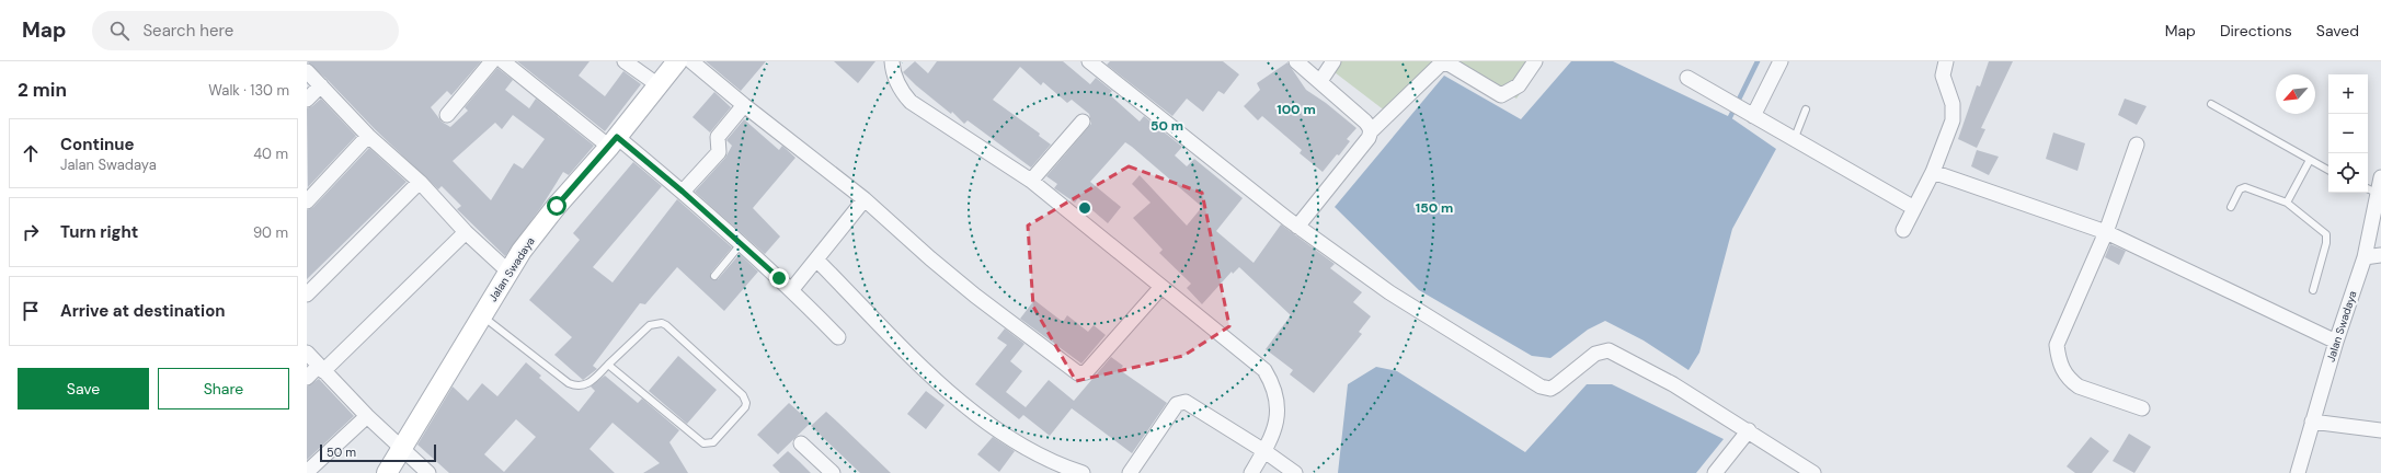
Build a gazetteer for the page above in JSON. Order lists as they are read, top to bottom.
{
  "streets": {
    "street": ["Jalan Swadaya"]
  },
  "scale_bar": "50 m",
  "north": "bottom left",
  "page": {
    "header": "Map",
    "search": "Search here",
    "nav": ["Map", "Directions", "Saved"],
    "heading": ["2 min", "Walk · 130 m"],
    "map_buttons": ["+", "−"],
    "list": [
      ["Continue", "Jalan Swadaya", "40 m"],
      ["Turn right", "90 m"],
      "Arrive at destination"
    ],
    "buttons": ["Save", "Share"],
    "scale": "50 m"
  },
  "rings": ["100 m", "50 m", "150 m"]
}
